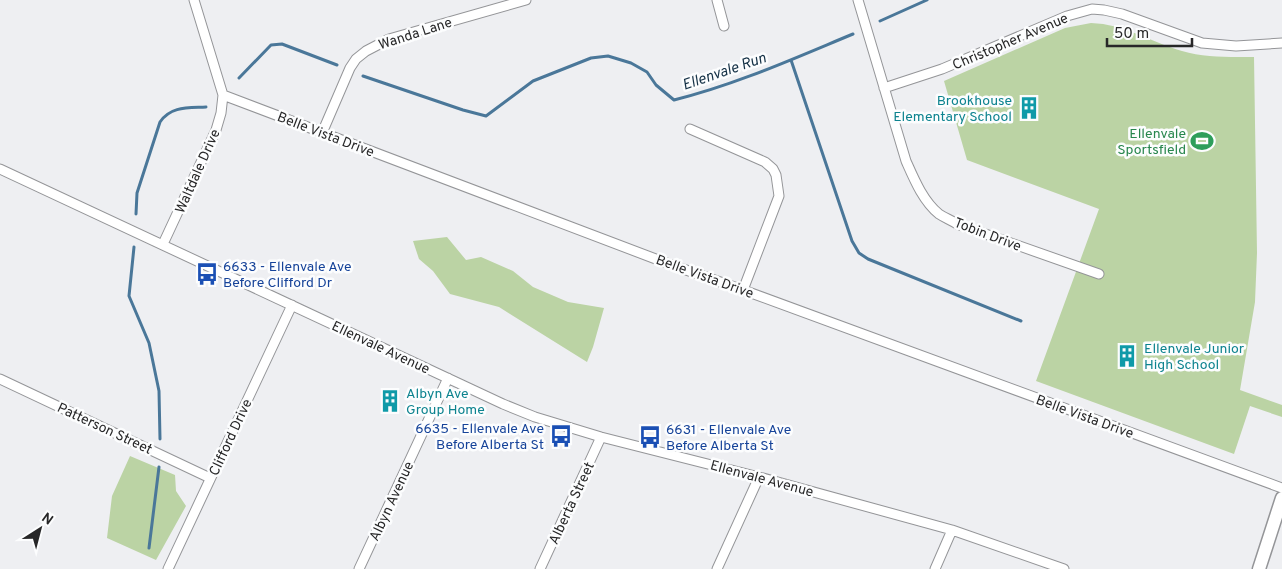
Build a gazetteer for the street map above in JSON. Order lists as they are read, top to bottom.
{
  "streets": {
    "street": [
      "Wanda Lane",
      "Christopher Avenue",
      "Belle Vista Drive",
      "Waltdale Drive",
      "Tobin Drive",
      "Ellenvale Avenue",
      "Patterson Street",
      "Clifford Drive",
      "Albyn Avenue",
      "Alberta Street"
    ]
  },
  "crossings": [
    ["Wanda Lane", "Belle Vista Drive"],
    ["Christopher Avenue", "Tobin Drive"],
    ["Belle Vista Drive", "Waltdale Drive"],
    ["Waltdale Drive", "Ellenvale Avenue"],
    ["Ellenvale Avenue", "Clifford Drive"],
    ["Ellenvale Avenue", "Albyn Avenue"],
    ["Ellenvale Avenue", "Alberta Street"],
    ["Patterson Street", "Clifford Drive"]
  ],
  "water": ["Ellenvale Run"],
  "places": {
    "building": ["Brookhouse Elementary School", "Ellenvale Junior High School", "Albyn Ave Group Home"],
    "sports": ["Ellenvale Sportsfield"],
    "bus stop": ["6633 - Ellenvale Ave Before Clifford Dr", "6635 - Ellenvale Ave Before Alberta St", "6631 - Ellenvale Ave Before Alberta St"]
  },
  "scale_bar": "50 m",
  "north": "top right"
}
